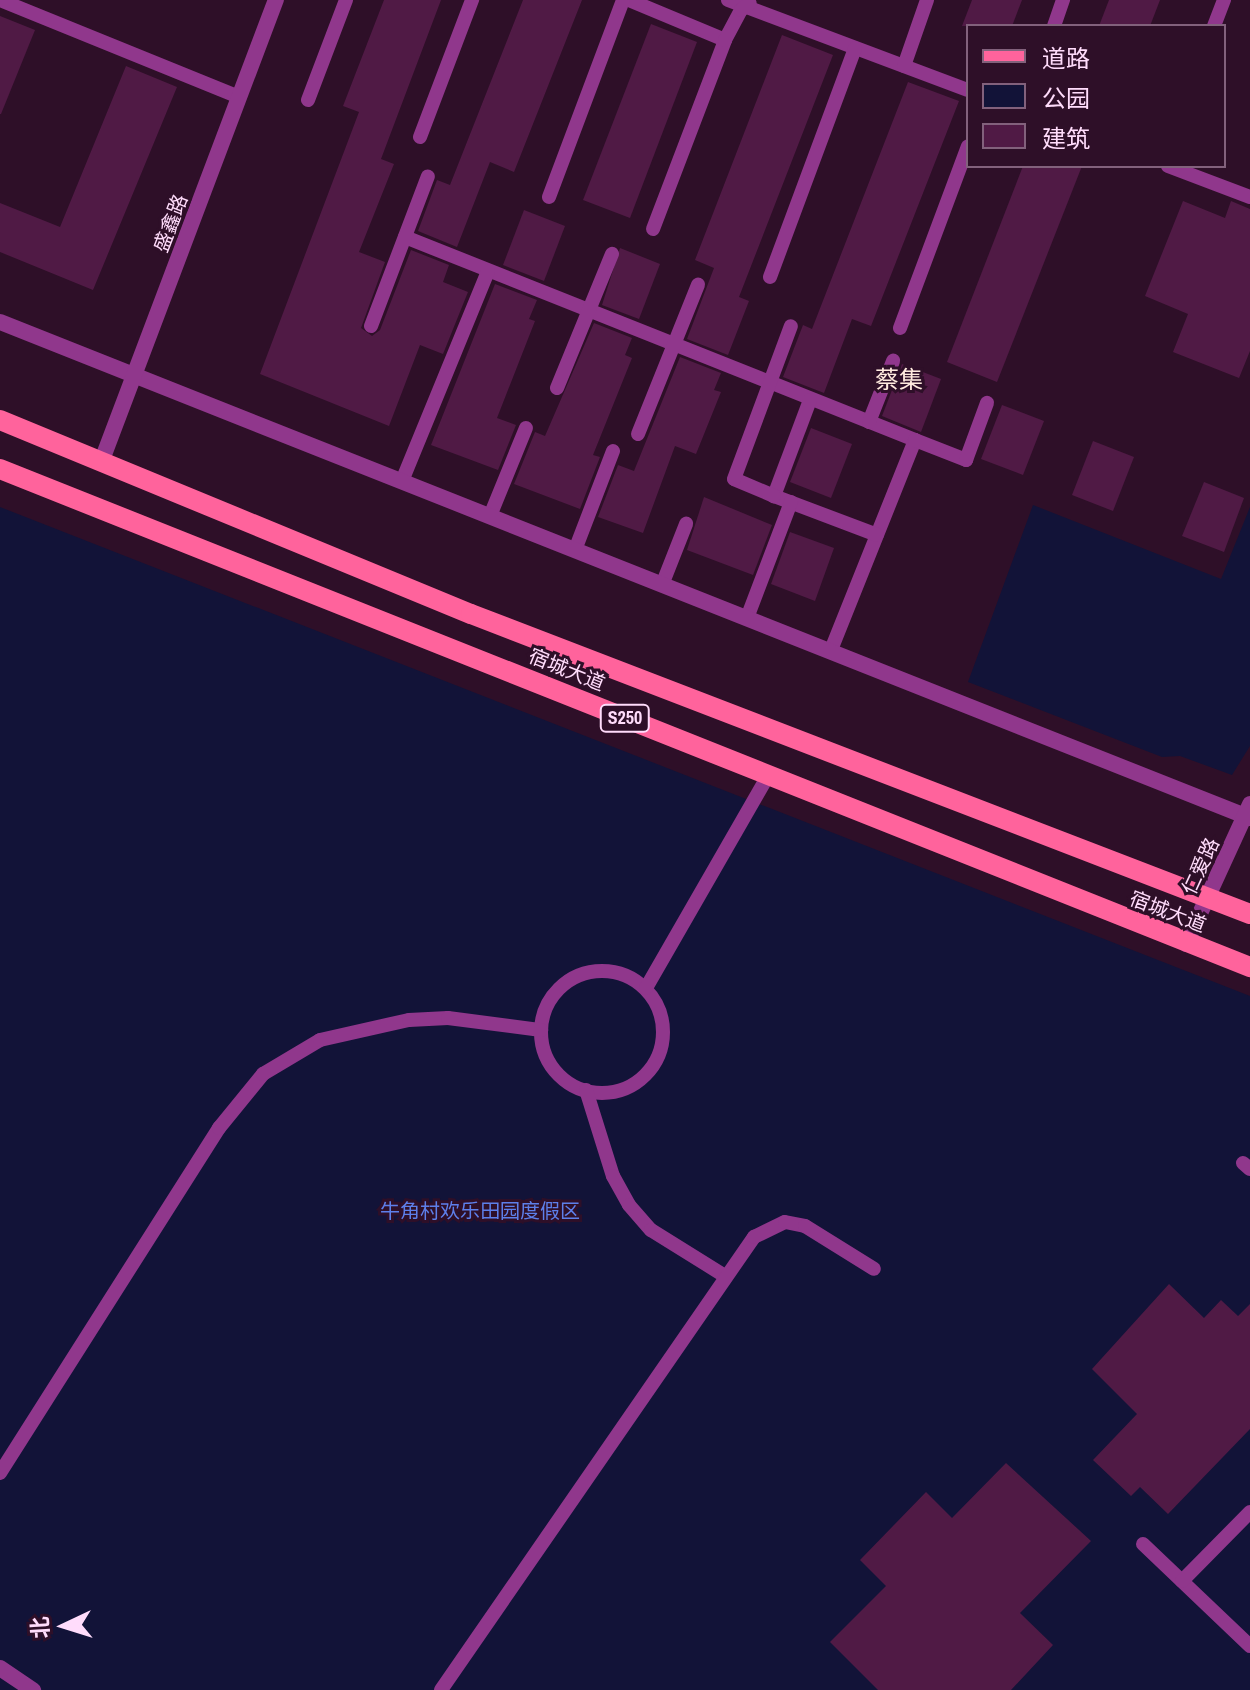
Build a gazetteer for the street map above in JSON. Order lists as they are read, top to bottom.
{
  "streets": {
    "main road": ["宿城大道", "S250"],
    "street": ["盛鑫路", "仁爱路"]
  },
  "crossings": [
    ["盛鑫路", "宿城大道"],
    ["宿城大道", "仁爱路"]
  ],
  "districts": ["蔡集"],
  "parks": ["牛角村欢乐田园度假区"],
  "legend": ["道路", "公园", "建筑"],
  "north": "left"
}
